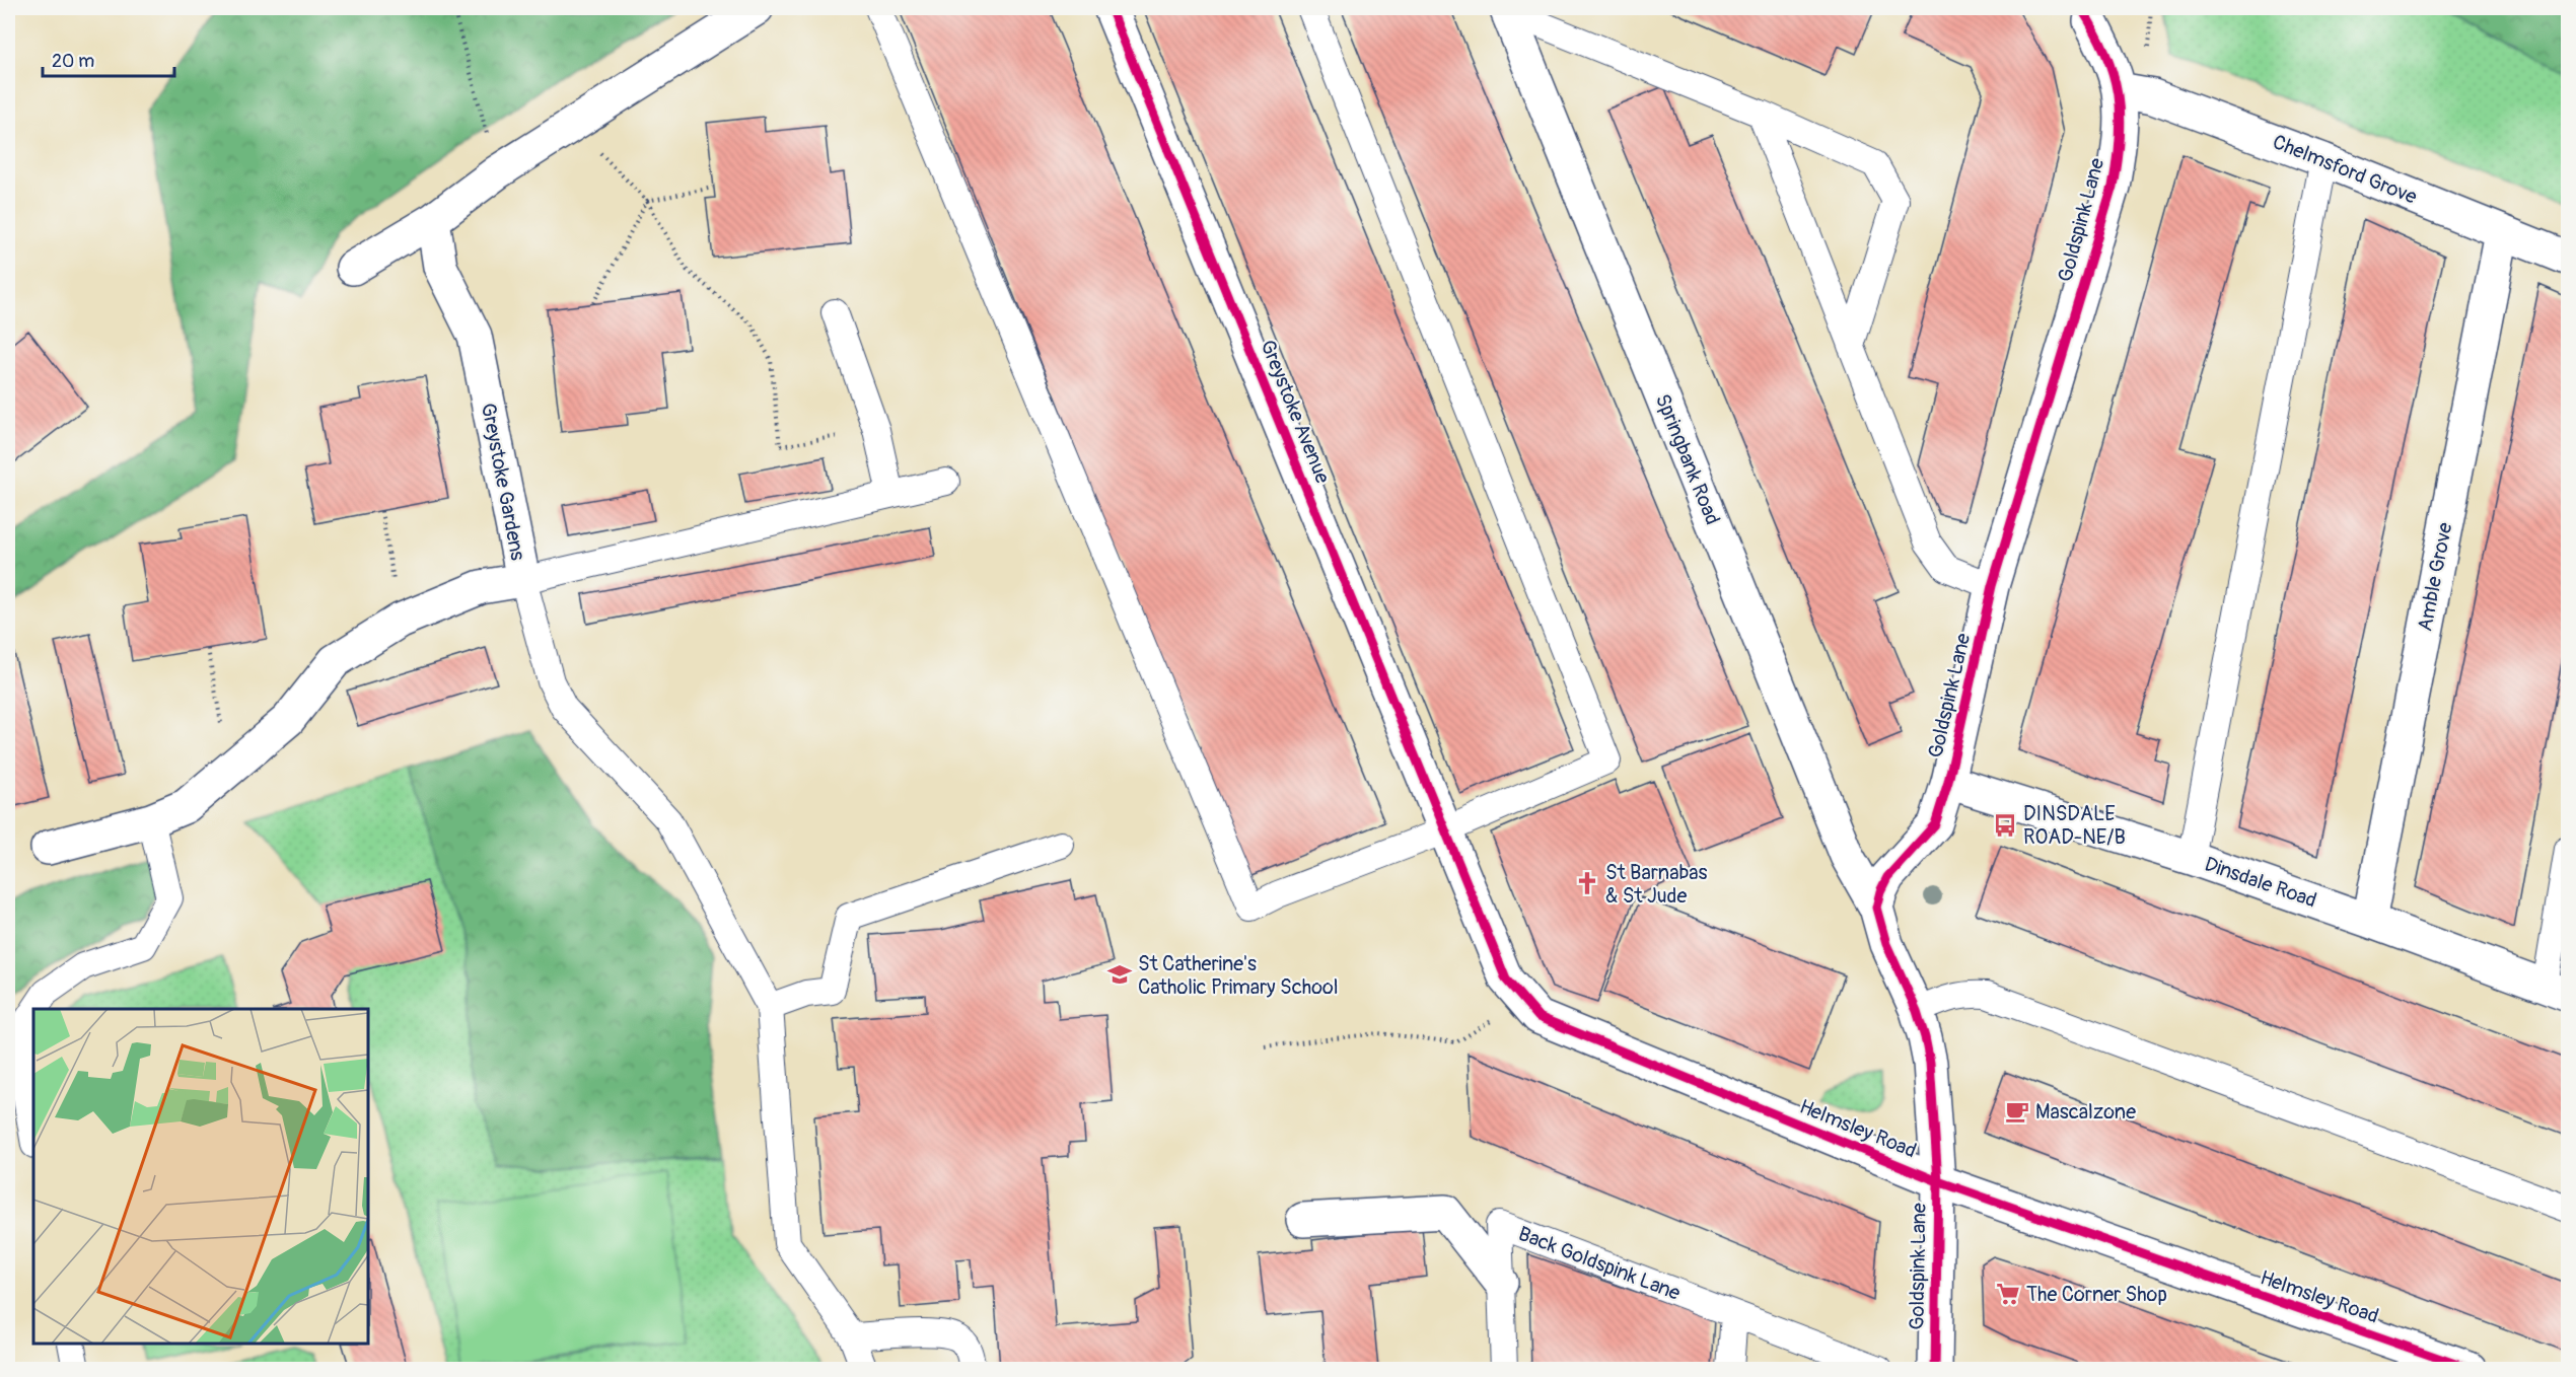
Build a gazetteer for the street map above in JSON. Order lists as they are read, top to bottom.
{
  "streets": {
    "street": [
      "Chelmsford Grove",
      "Goldspink Lane",
      "Greystoke Avenue",
      "Springbank Road",
      "Greystoke Gardens",
      "Amble Grove",
      "Dinsdale Road",
      "Helmsley Road"
    ],
    "lane": ["Back Goldspink Lane"]
  },
  "crossings": [
    ["Chelmsford Grove", "Goldspink Lane"],
    ["Chelmsford Grove", "Amble Grove"],
    ["Goldspink Lane", "Springbank Road"],
    ["Goldspink Lane", "Dinsdale Road"],
    ["Goldspink Lane", "Helmsley Road"],
    ["Greystoke Avenue", "Helmsley Road"],
    ["Amble Grove", "Dinsdale Road"]
  ],
  "places": {
    "bus stop": ["DINSDALE ROAD-NE/B"],
    "church": ["St Barnabas & St Jude"],
    "school or university": ["St Catherine's Catholic Primary School"],
    "cafe": ["Mascalzone"],
    "supermarket": ["The Corner Shop"]
  },
  "scale_bar": "20 m"
}
